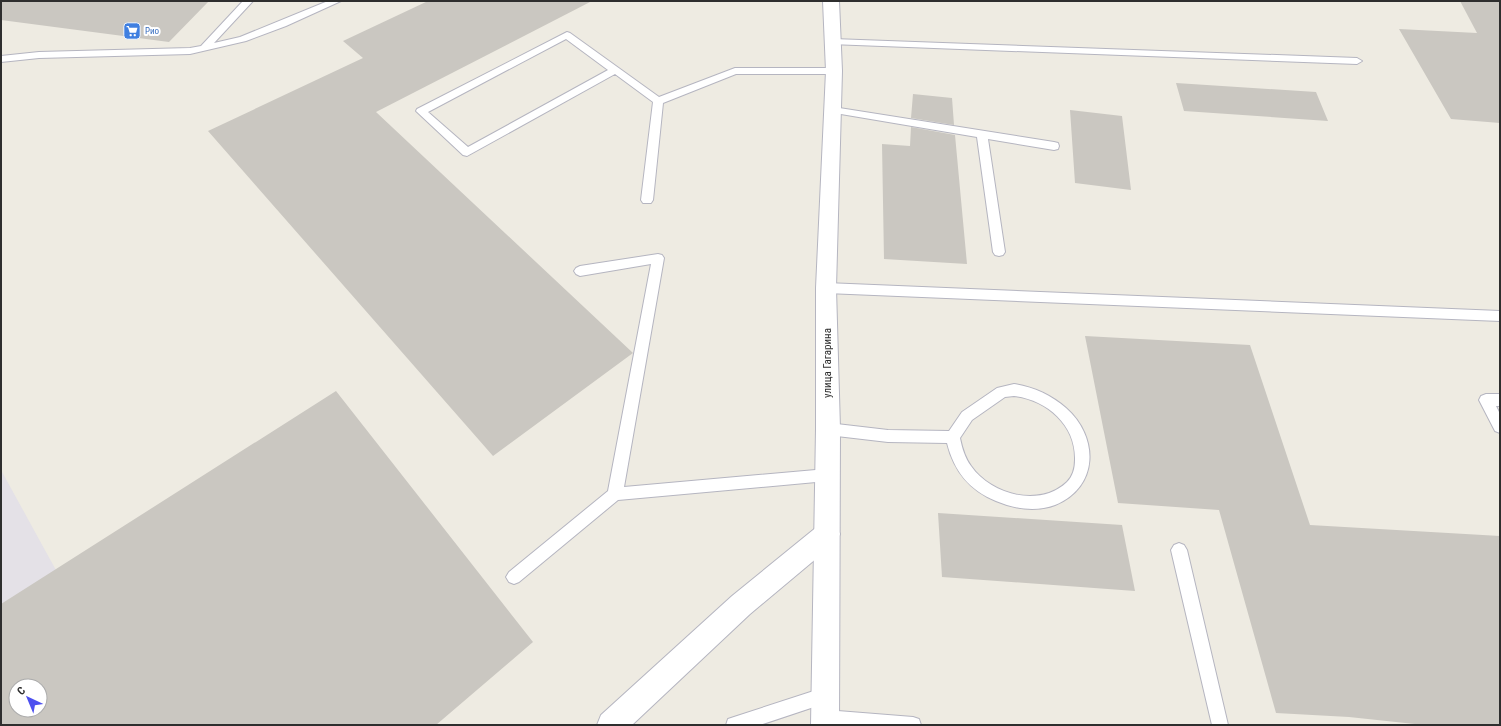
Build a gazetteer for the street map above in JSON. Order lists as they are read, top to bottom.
{
  "streets": {
    "street": ["улица Гагарина"]
  },
  "places": {
    "supermarket": ["Рио"]
  },
  "north": "top left"
}
